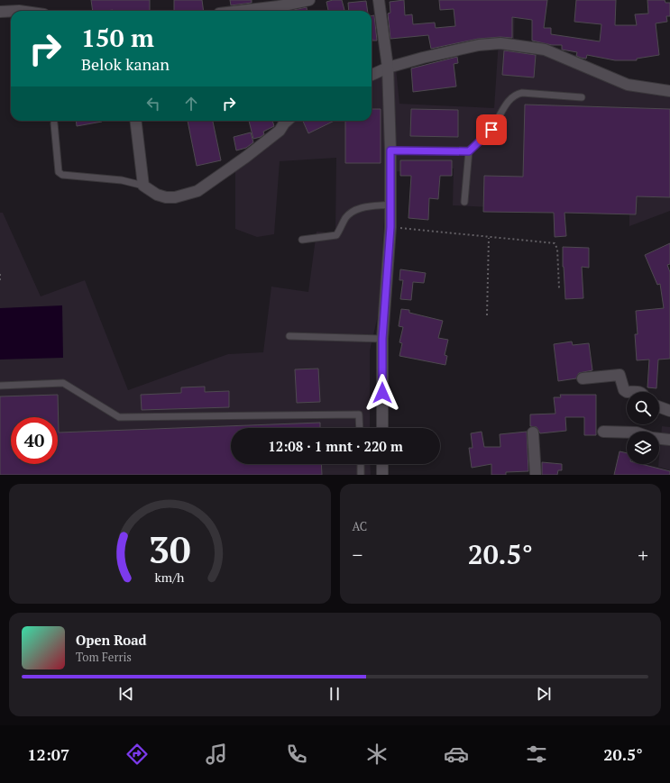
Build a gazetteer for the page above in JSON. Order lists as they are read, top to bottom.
{
  "page": {
    "turn": ["150 m", "Belok kanan"],
    "limit": "40",
    "trip": "12:08 · 1 mnt · 220 m",
    "tile": "AC",
    "heat": ["−", "20.5°", "+"],
    "song": ["Open Road", "Tom Ferris"],
    "tabs": ["12:07", "20.5°"],
    "gauge": ["30", "km/h"]
  }
}
